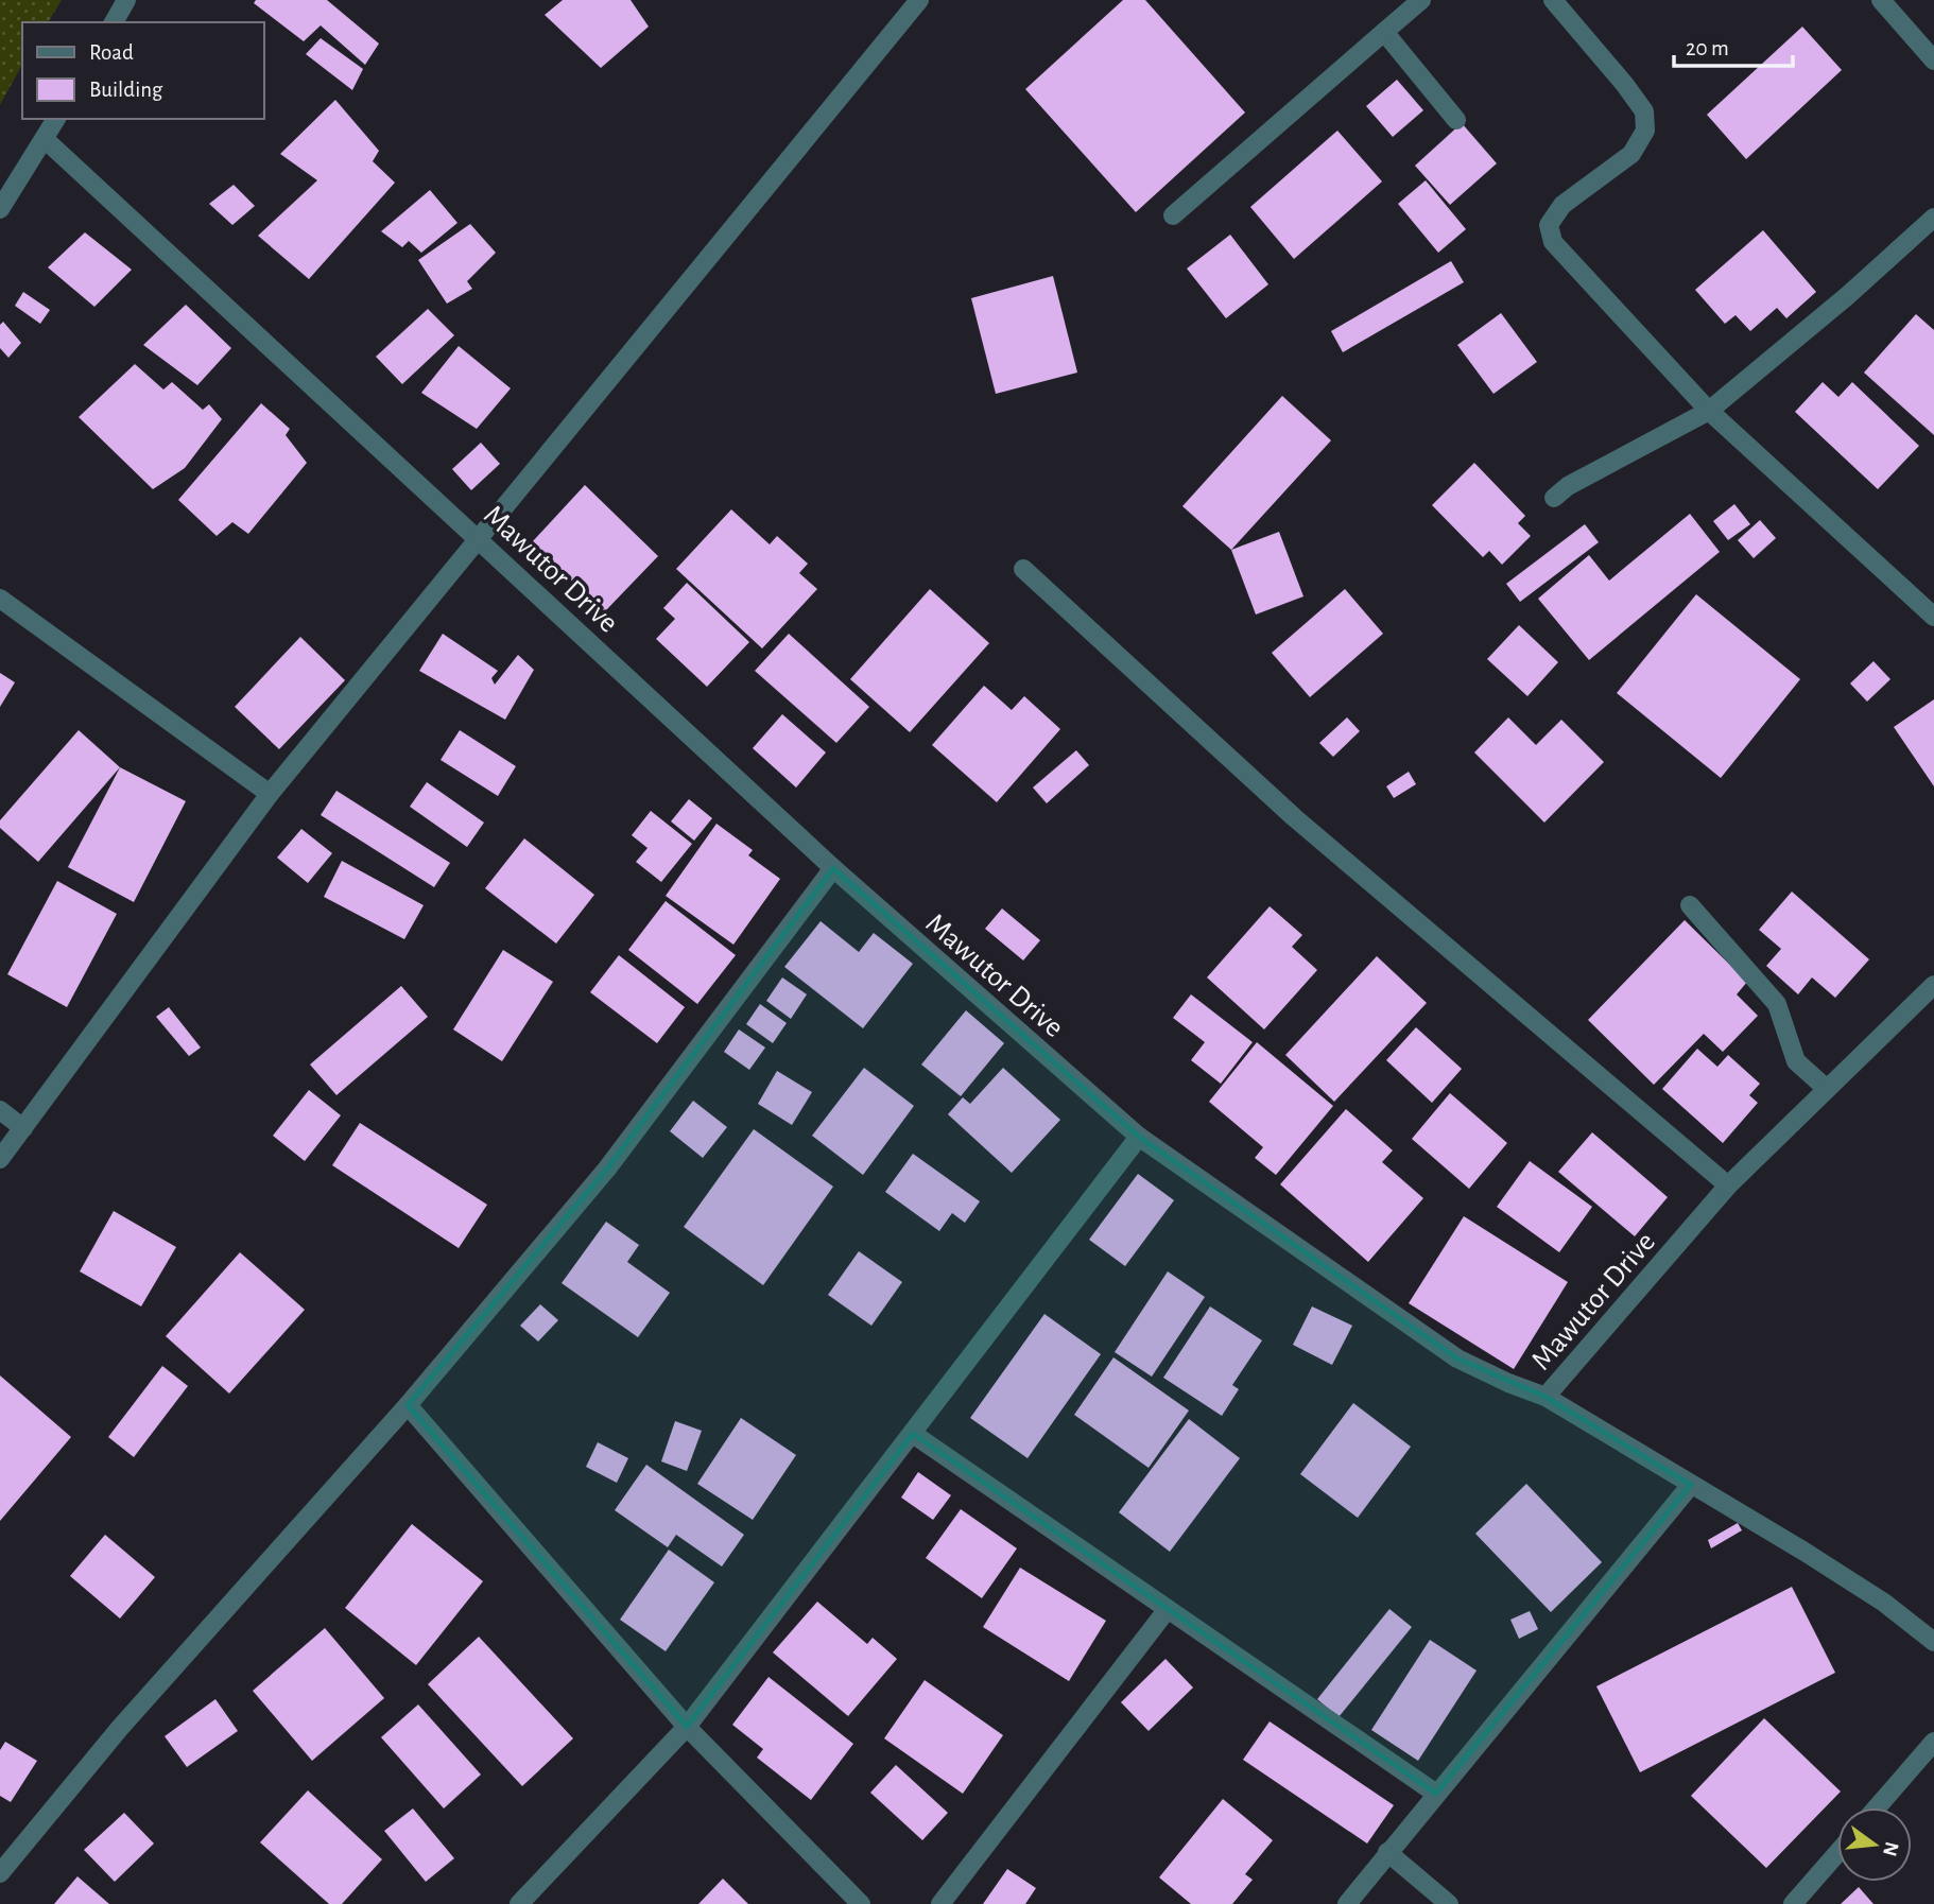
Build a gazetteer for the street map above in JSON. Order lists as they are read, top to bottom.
{
  "streets": {
    "street": ["Mawutor Drive"]
  },
  "legend": ["Road", "Building"],
  "scale_bar": "20 m",
  "north": "right"
}
